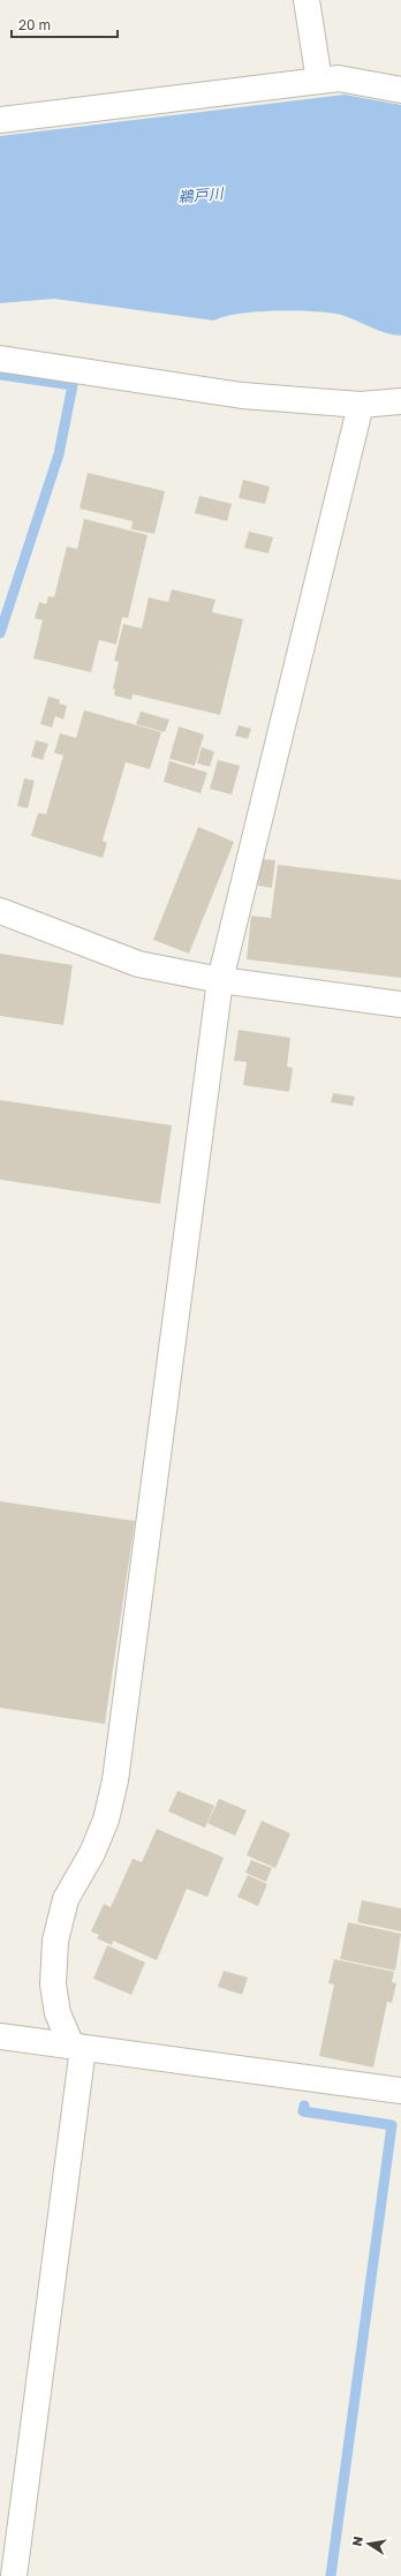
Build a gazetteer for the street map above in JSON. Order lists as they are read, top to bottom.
{
  "water": ["鵜戸川"],
  "scale_bar": "20 m",
  "north": "left"
}
